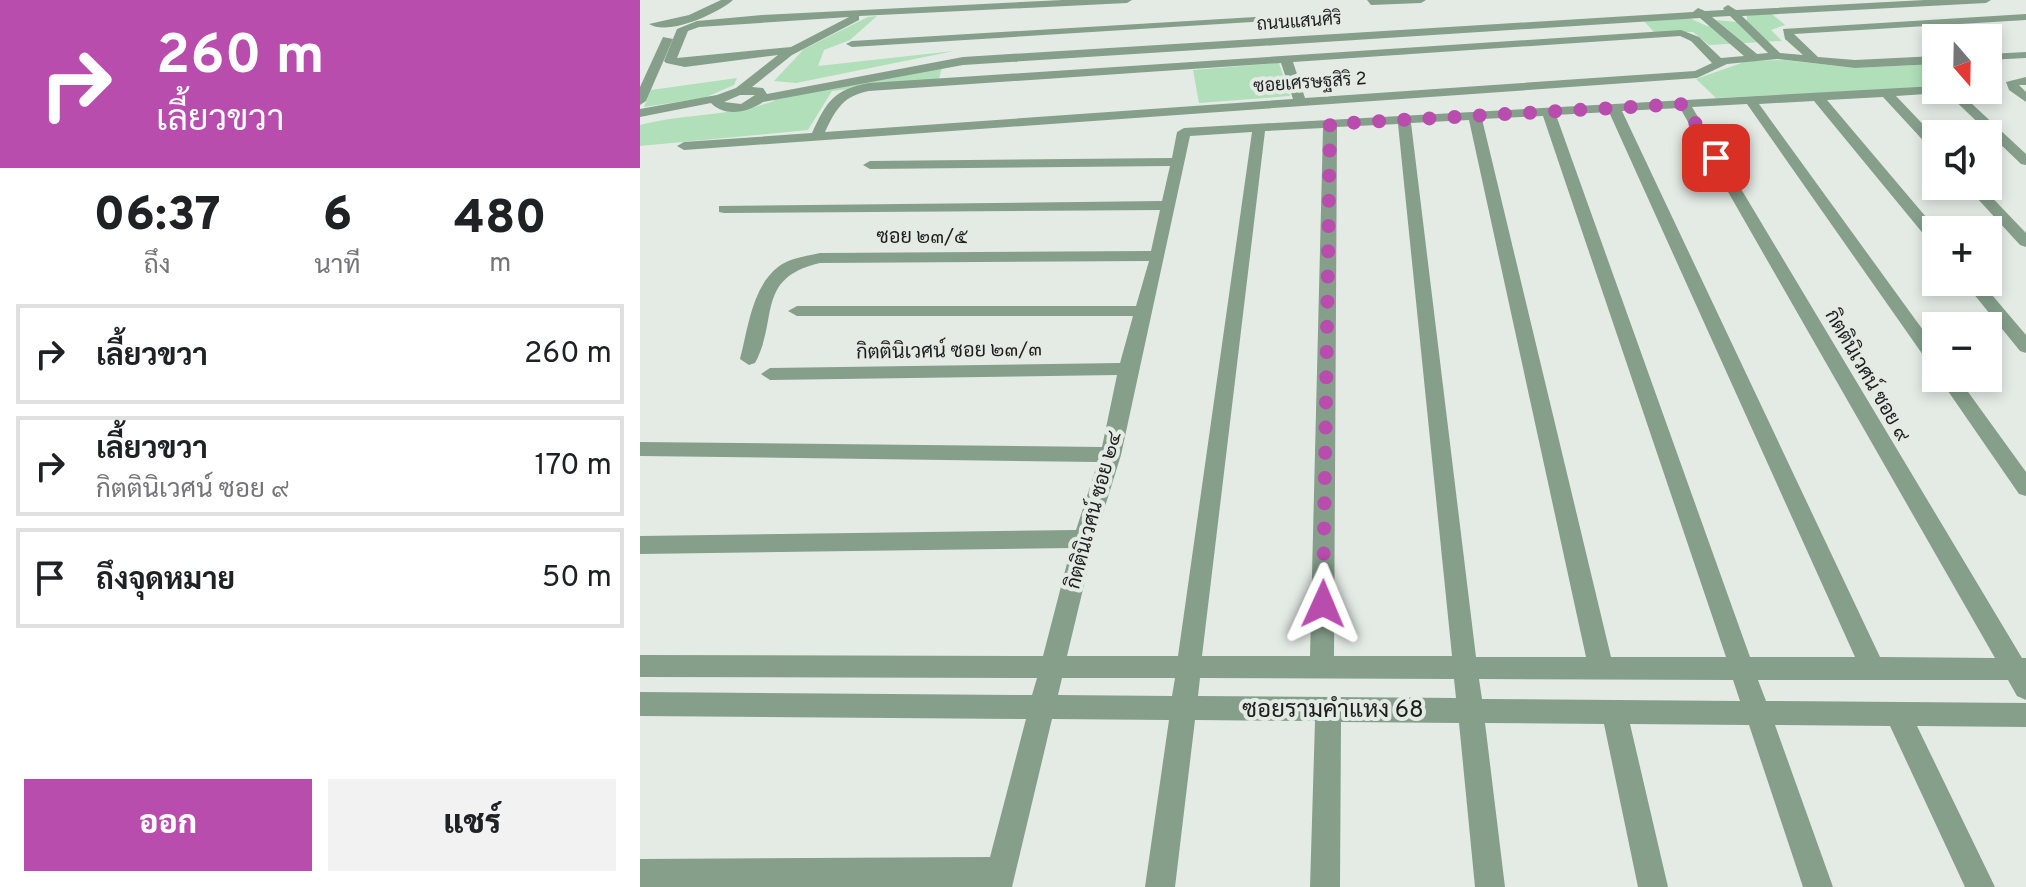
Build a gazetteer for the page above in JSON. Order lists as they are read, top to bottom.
{
  "streets": {
    "street": [
      "ถนนแสนศิริ",
      "ซอยเศรษฐสิริ 2",
      "ซอย ๒๓/๕",
      "กิตตินิเวศน์ ซอย ๒๓/๓",
      "กิตตินิเวศน์ ซอย ๙",
      "กิตตินิเวศน์ ซอย ๒๔",
      "ซอยรามคำแหง 68"
    ]
  },
  "crossings": [
    ["ซอย ๒๓/๕", "กิตตินิเวศน์ ซอย ๒๔"],
    ["กิตตินิเวศน์ ซอย ๒๓/๓", "กิตตินิเวศน์ ซอย ๒๔"],
    ["กิตตินิเวศน์ ซอย ๙", "ซอยรามคำแหง 68"],
    ["กิตตินิเวศน์ ซอย ๒๔", "ซอยรามคำแหง 68"]
  ],
  "north": "bottom",
  "page": {
    "turn": ["260 m", "เลี้ยวขวา"],
    "map_buttons": ["+", "−"],
    "eta": [
      "06:37",
      "ถึง",
      "6",
      "นาที",
      "480",
      "m"
    ],
    "list": [
      {
        "name": "เลี้ยวขวา",
        "value": "260 m"
      },
      {
        "name": "เลี้ยวขวา",
        "note": "กิตตินิเวศน์ ซอย ๙",
        "value": "170 m"
      },
      {
        "name": "ถึงจุดหมาย",
        "value": "50 m"
      }
    ],
    "buttons": ["ออก", "แชร์"]
  }
}
